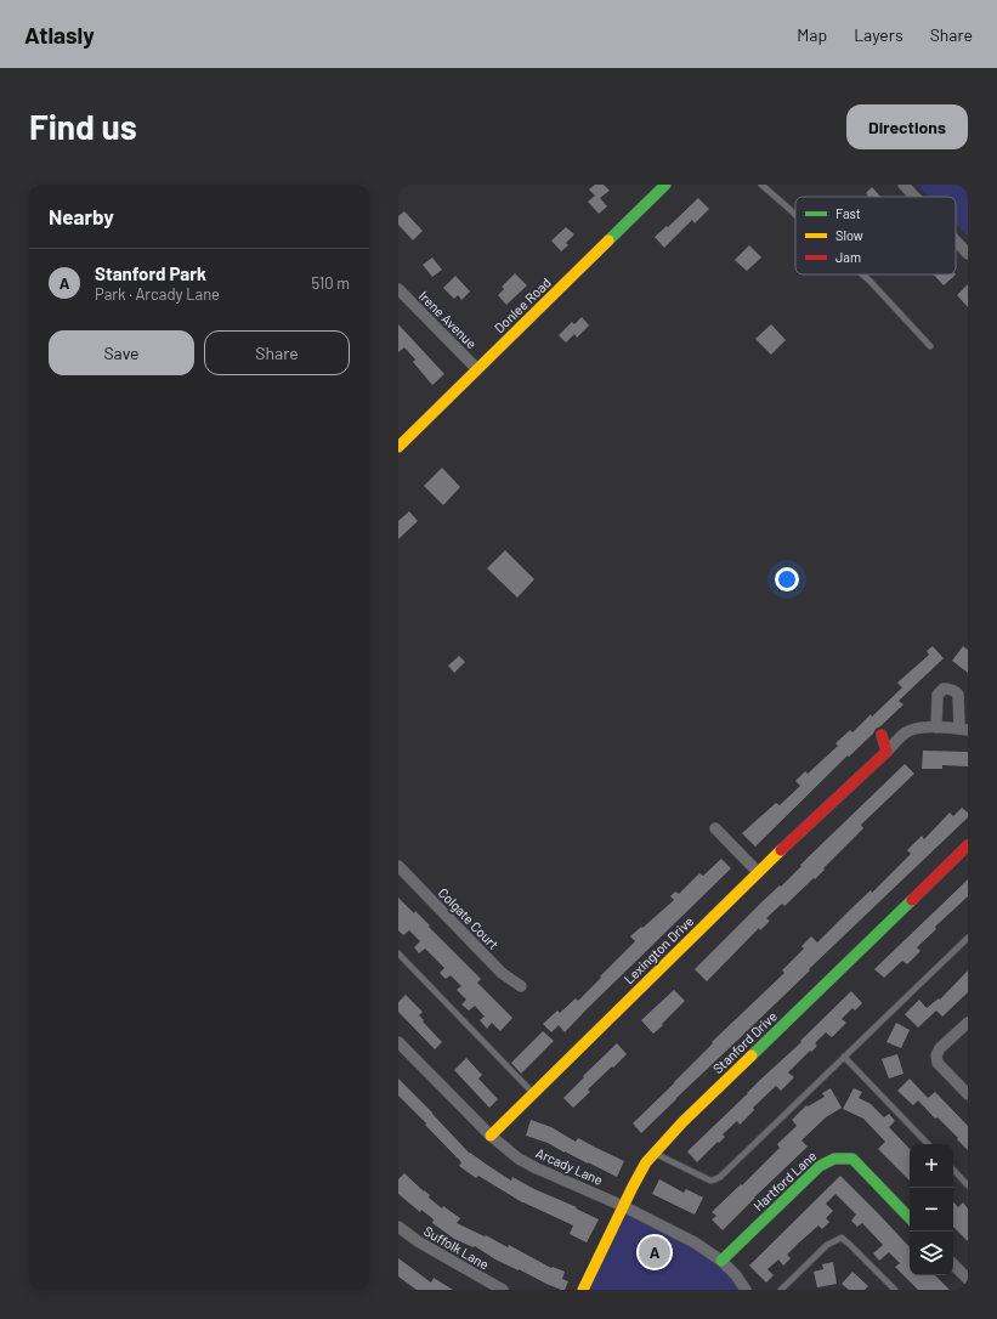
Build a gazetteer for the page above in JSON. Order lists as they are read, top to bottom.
{
  "streets": {
    "street": [
      "Donlee Road",
      "Irene Avenue",
      "Colgate Court",
      "Lexington Drive",
      "Stanford Drive",
      "Arcady Lane",
      "Hartford Lane",
      "Suffolk Lane"
    ]
  },
  "crossings": [
    ["Donlee Road", "Irene Avenue"],
    ["Lexington Drive", "Arcady Lane"],
    ["Stanford Drive", "Arcady Lane"],
    ["Arcady Lane", "Hartford Lane"]
  ],
  "legend": ["Fast", "Slow", "Jam"],
  "page": {
    "header": "Atlasly",
    "nav": ["Map", "Layers", "Share"],
    "buttons": [
      "Directions",
      ["Save", "Share"]
    ],
    "title": "Find us",
    "heading": "Nearby",
    "list": [
      {
        "mark": "A",
        "name": "Stanford Park",
        "note": "Park · Arcady Lane",
        "value": "510 m"
      }
    ],
    "map_buttons": ["+", "−"],
    "pins": "A"
  }
}
